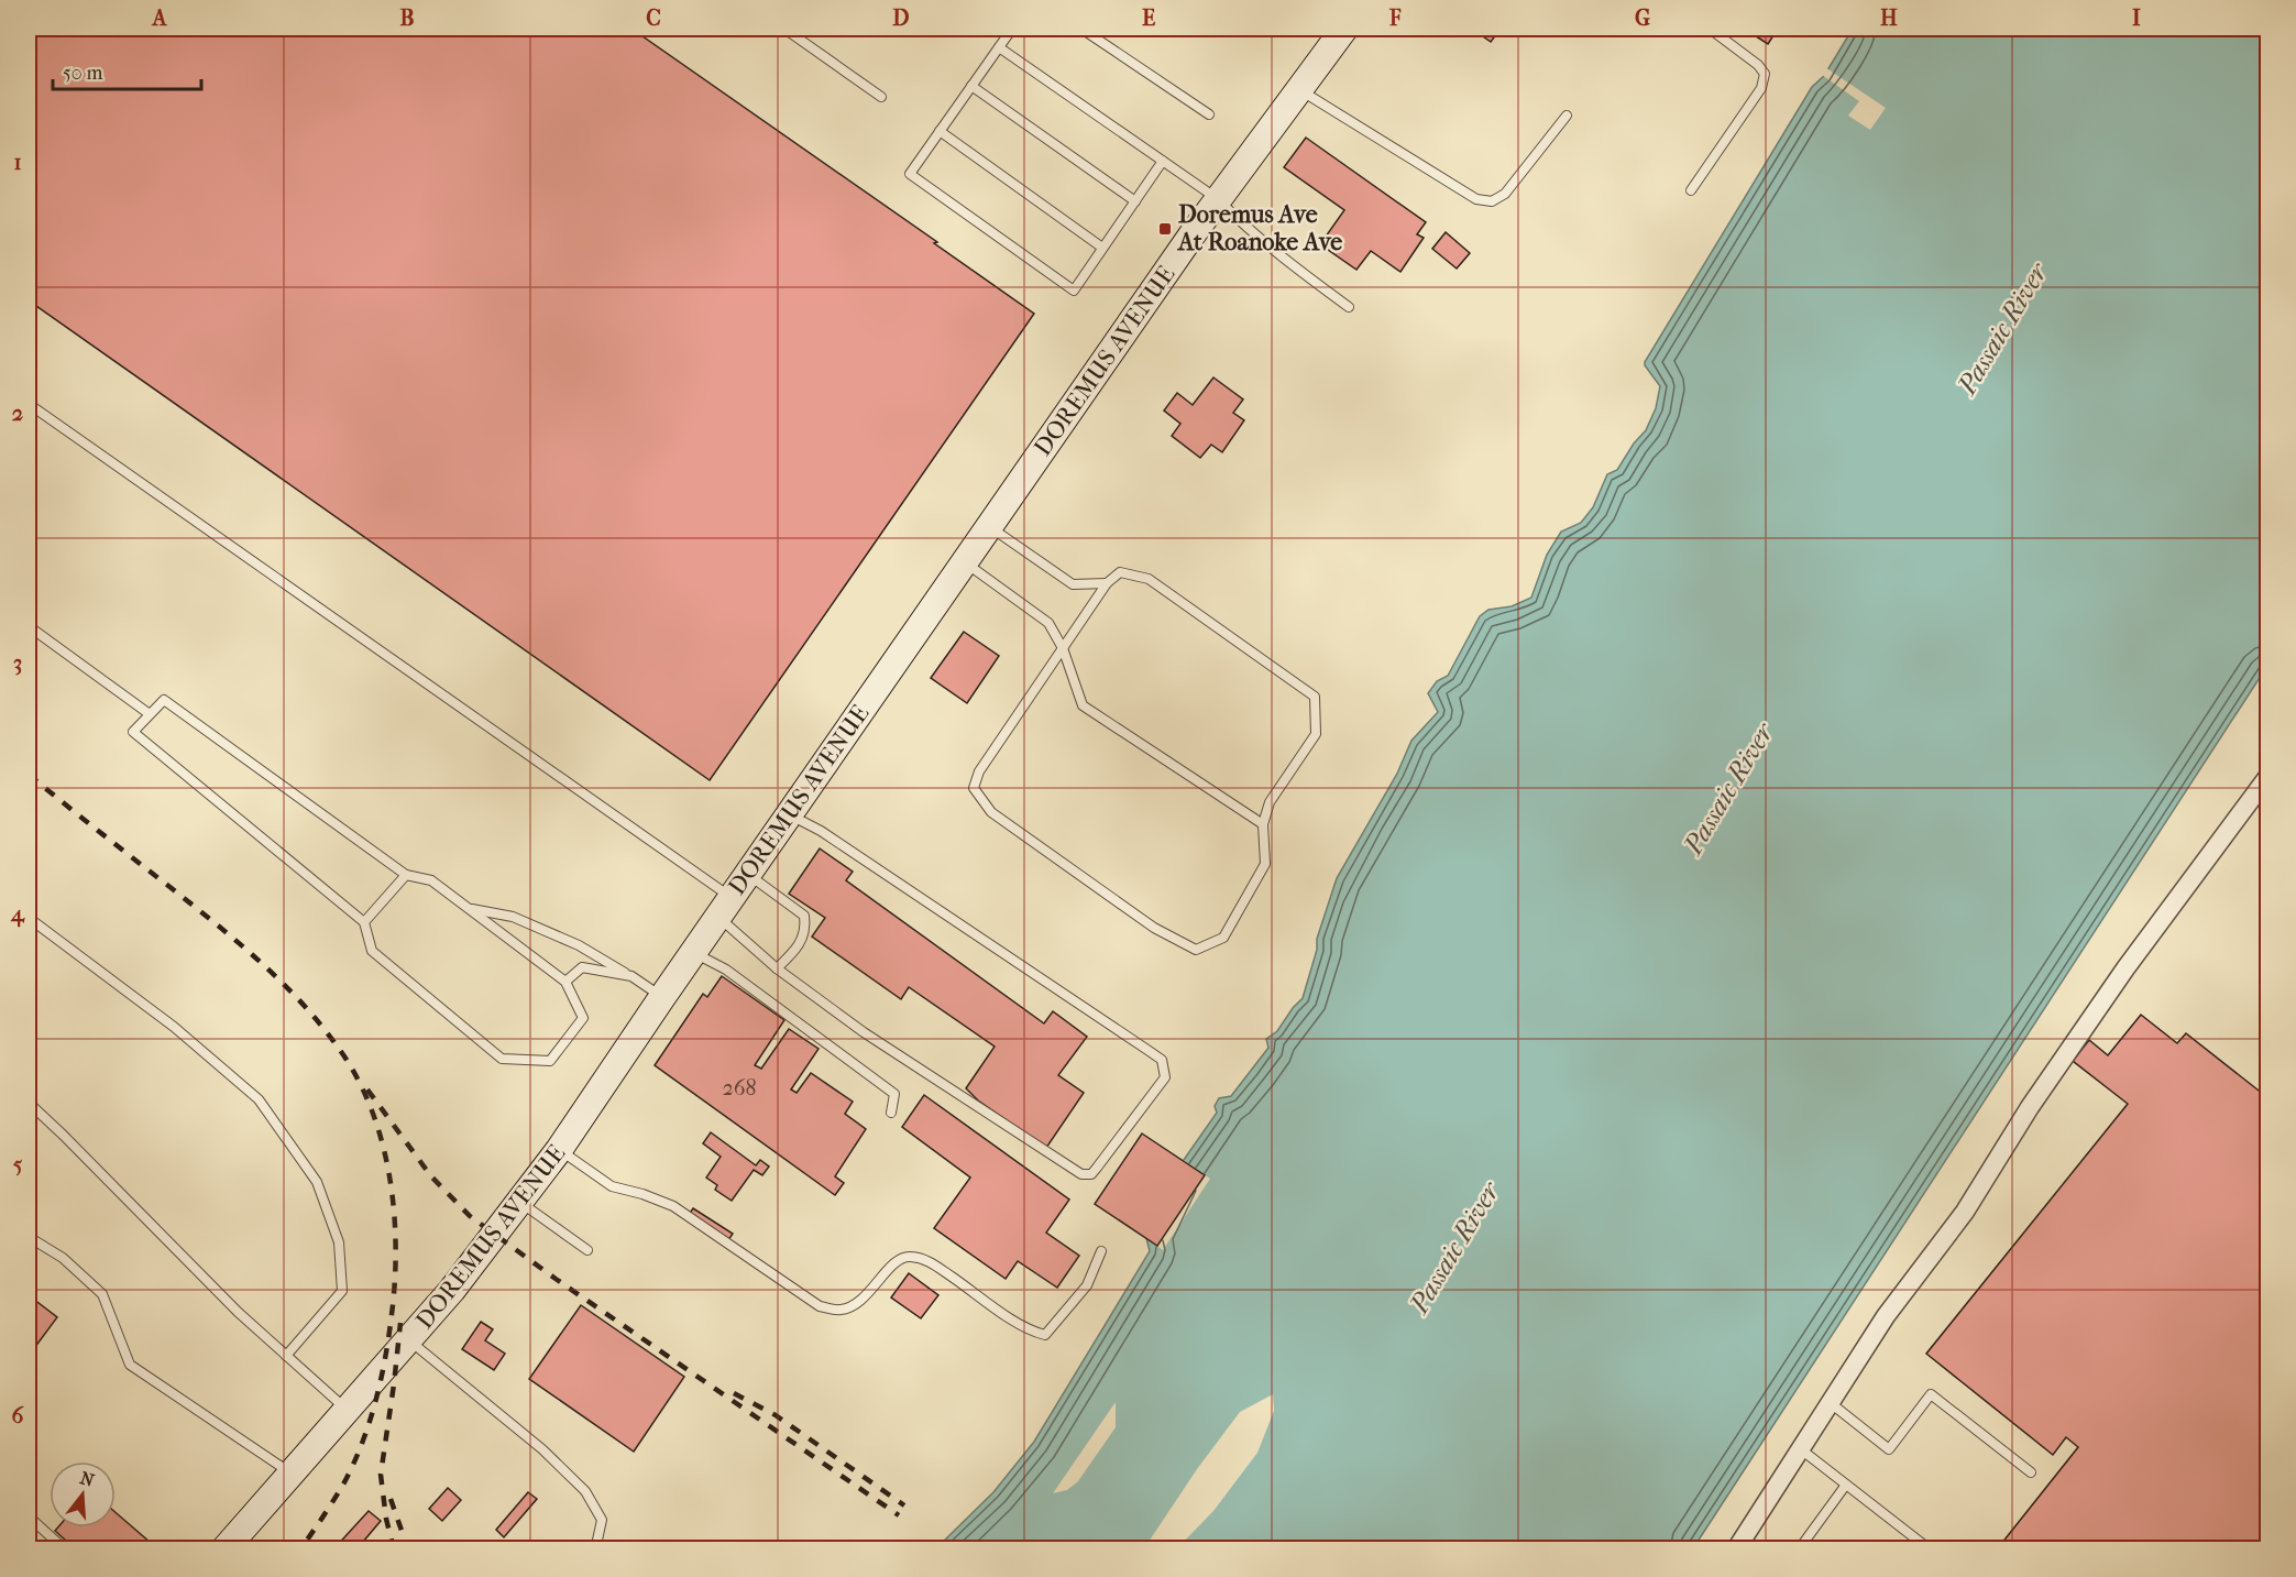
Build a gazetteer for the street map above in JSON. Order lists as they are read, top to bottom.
{
  "streets": {
    "main road": ["DOREMUS AVENUE"]
  },
  "water": ["Passaic River"],
  "places": {
    "transit": ["Doremus Ave At Roanoke Ave"]
  },
  "house_numbers": ["268"],
  "scale_bar": "50 m",
  "north": "top",
  "grid": {
    "columns": [
      "A",
      "B",
      "C",
      "D",
      "E",
      "F",
      "G",
      "H",
      "I"
    ],
    "rows": [
      "1",
      "2",
      "3",
      "4",
      "5",
      "6"
    ]
  }
}
